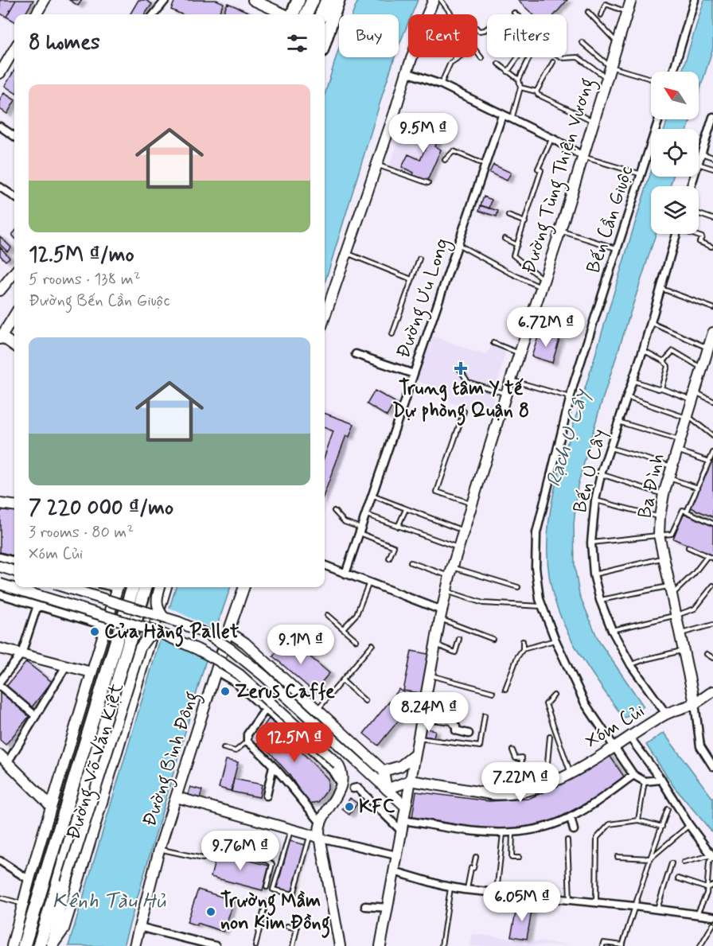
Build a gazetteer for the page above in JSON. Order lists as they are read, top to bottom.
{
  "streets": {
    "highway": ["Đường Võ Văn Kiệt"],
    "main road": [
      "Đường Tùng Thiện Vương",
      "Ba Đình",
      "Xóm Củi",
      "Đường Bình Đông"
    ],
    "street": ["Bến Cần Giuộc", "Đường Ưu Long", "Bến Ụ Cây"]
  },
  "crossings": [
    ["Đường Tùng Thiện Vương", "Xóm Củi"],
    ["Bến Cần Giuộc", "Xóm Củi"],
    ["Bến Ụ Cây", "Xóm Củi"],
    ["Ba Đình", "Xóm Củi"]
  ],
  "water": ["Rạch Ụ Cây", "Kênh Tàu Hủ"],
  "places": {
    "health": ["Trung tâm Y tế Dự phòng Quận 8"],
    "other": [
      "Cửa Hàng Pallet",
      "Zerus Caffe",
      "KFC",
      "Trường Mầm non Kim Đồng"
    ]
  },
  "north": "top left",
  "page": {
    "chip": ["Buy", "Rent", "Filters"],
    "heading": "8 homes",
    "list": [
      {
        "name": "12.5M ₫/mo",
        "note": "5 rooms · 138 m² · Đường Bến Cần Giuộc"
      },
      {
        "name": "7 220 000 ₫/mo",
        "note": "3 rooms · 80 m² · Xóm Củi"
      }
    ],
    "price": [
      "9.5M ₫",
      "6.72M ₫",
      "9.1M ₫",
      "8.24M ₫",
      "12.5M ₫",
      "7.22M ₫",
      "9.76M ₫",
      "6.05M ₫"
    ]
  }
}
